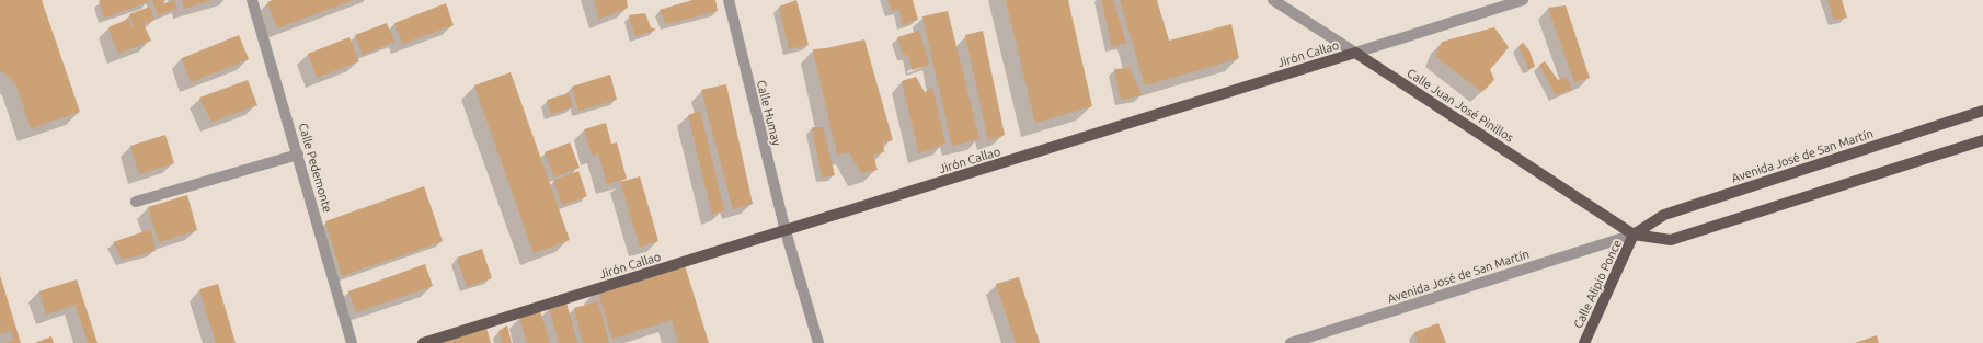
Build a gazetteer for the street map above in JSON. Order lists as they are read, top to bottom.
{
  "streets": {
    "main road": [
      "Jirón Callao",
      "Calle Juan José Pinillos",
      "Avenida José de San Martín",
      "Calle Alipio Ponce"
    ],
    "street": ["Calle Humay", "Calle Pedemonte"]
  },
  "crossings": [
    ["Jirón Callao", "Calle Juan José Pinillos"],
    ["Jirón Callao", "Calle Humay"],
    ["Calle Juan José Pinillos", "Avenida José de San Martín"],
    ["Calle Juan José Pinillos", "Calle Alipio Ponce"],
    ["Avenida José de San Martín", "Calle Alipio Ponce"]
  ]
}
